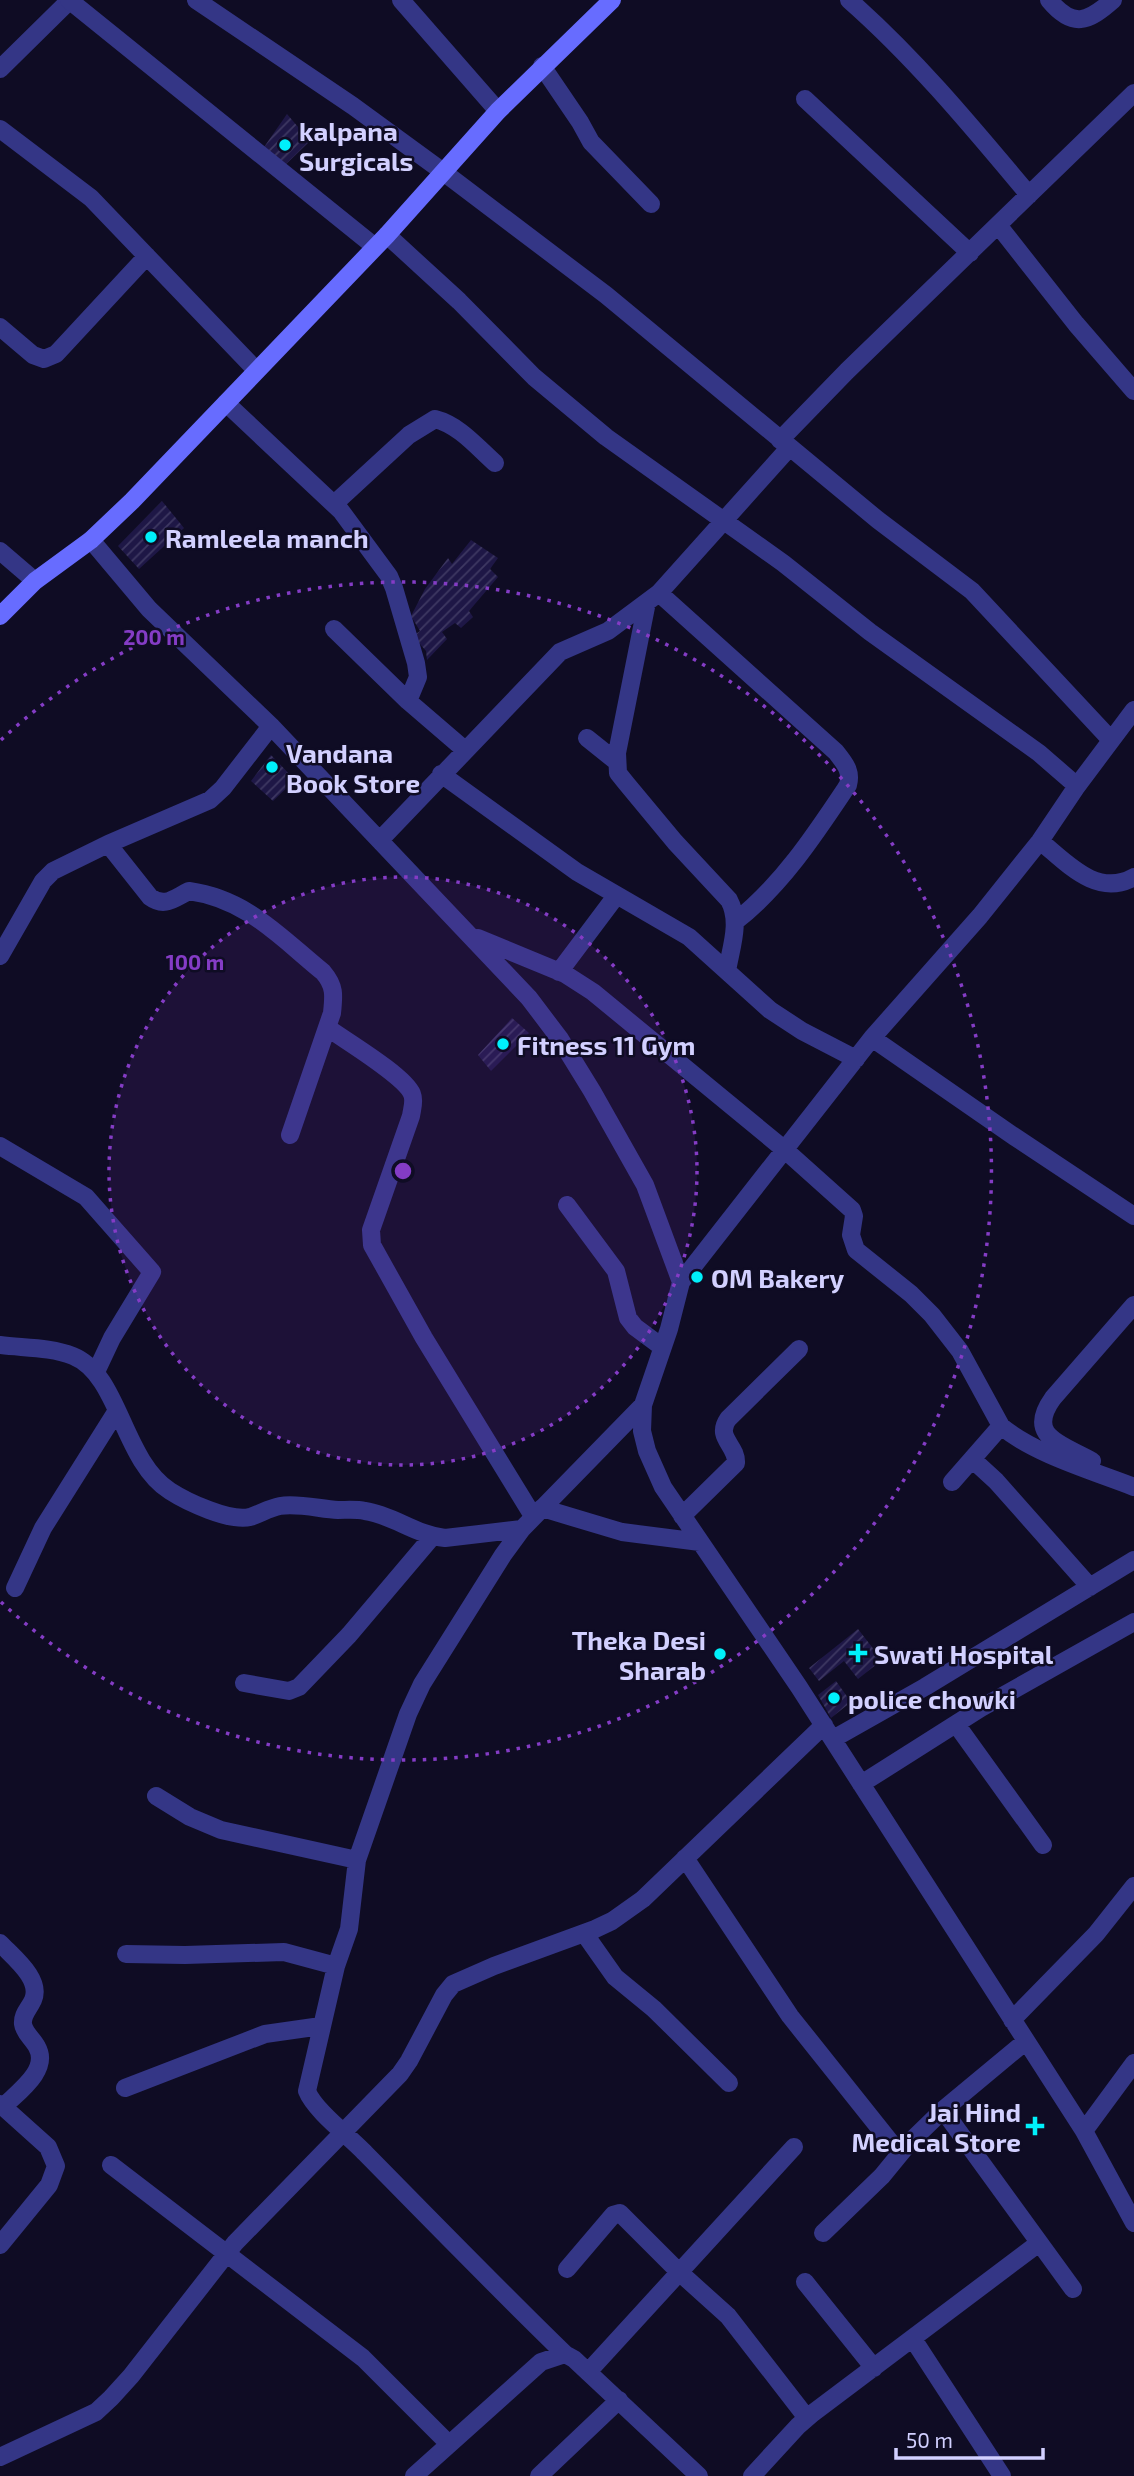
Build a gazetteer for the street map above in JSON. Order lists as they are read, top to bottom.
{
  "places": {
    "other": [
      "kalpana Surgicals",
      "Ramleela manch",
      "Vandana Book Store",
      "Fitness 11 Gym",
      "OM Bakery",
      "Theka Desi Sharab",
      "police chowki"
    ],
    "health": ["Swati Hospital", "Jai Hind Medical Store"]
  },
  "scale_bar": "50 m",
  "rings": ["200 m", "100 m"]
}
